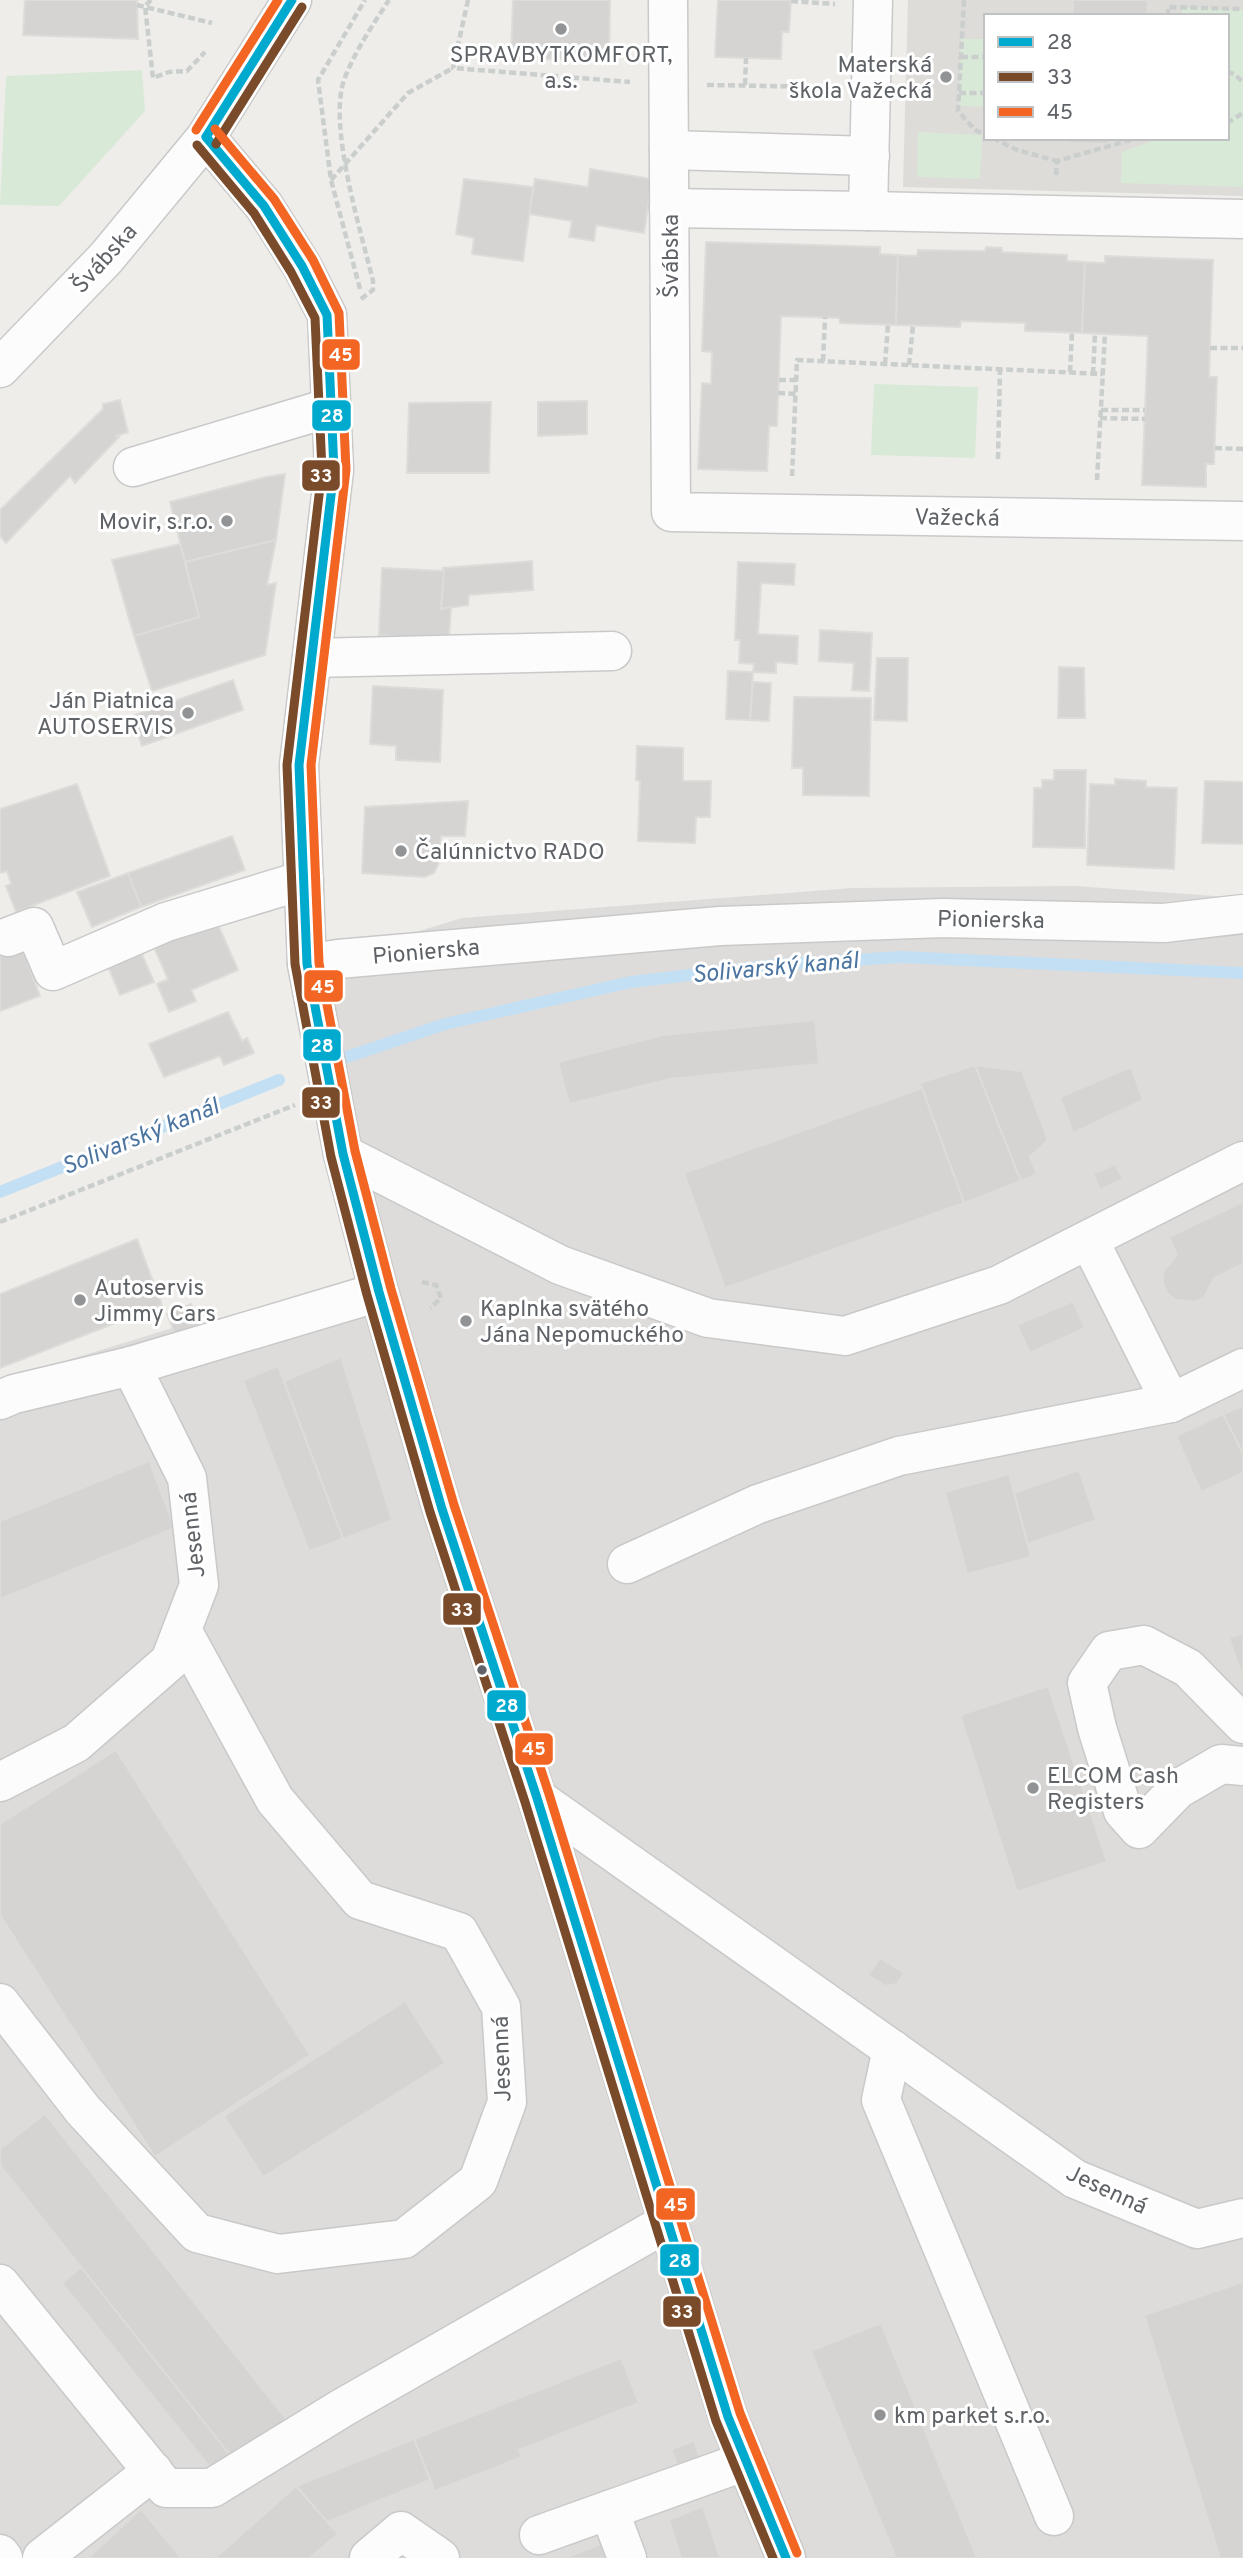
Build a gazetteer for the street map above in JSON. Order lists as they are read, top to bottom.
{
  "streets": {
    "street": [
      "Švábska",
      "Važecká",
      "Pionierska",
      "Jesenná"
    ]
  },
  "crossings": [
    ["Švábska", "Važecká"]
  ],
  "water": ["Solivarský kanál"],
  "places": [
    "SPRAVBYTKOMFORT, a.s.",
    "Materská škola Važecká",
    "Movir, s.r.o.",
    "Ján Piatnica AUTOSERVIS",
    "Čalúnnictvo RADO",
    "Autoservis Jimmy Cars",
    "Kaplnka svätého Jána Nepomuckého",
    "ELCOM Cash Registers",
    "km parket s.r.o."
  ],
  "lines": ["transit line 28", "transit line 45", "transit line 33"],
  "legend": ["28", "33", "45"]
}
